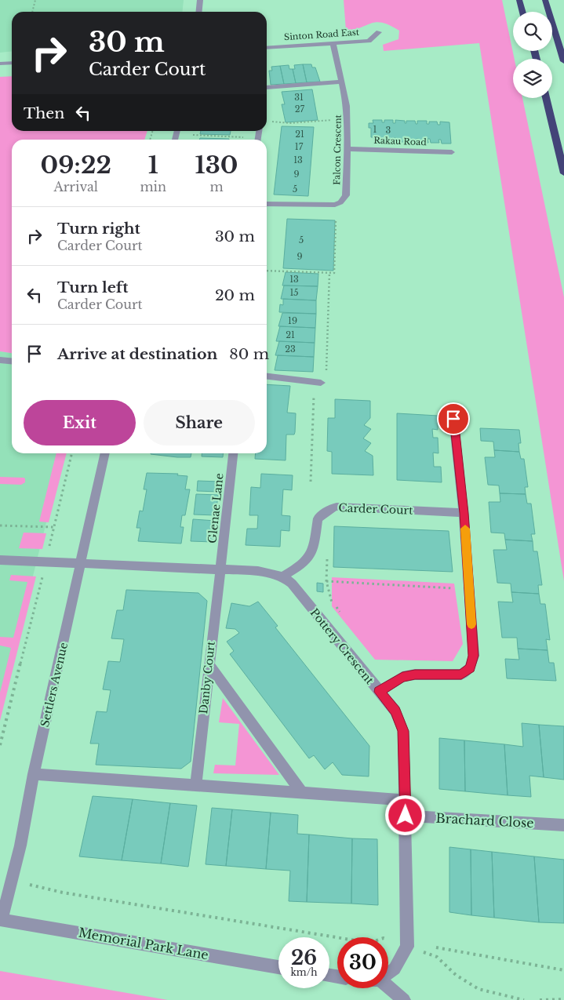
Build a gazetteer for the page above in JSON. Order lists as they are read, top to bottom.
{
  "streets": {
    "street": [
      "Sinton Road East",
      "Rakau Road",
      "Falcon Crescent",
      "Glenae Lane",
      "Carder Court",
      "Pottery Crescent",
      "Danby Court",
      "Settlers Avenue",
      "Brachard Close",
      "Memorial Park Lane"
    ]
  },
  "crossings": [
    ["Sinton Road East", "Falcon Crescent"],
    ["Rakau Road", "Falcon Crescent"],
    ["Glenae Lane", "Pottery Crescent"],
    ["Glenae Lane", "Danby Court"],
    ["Carder Court", "Pottery Crescent"],
    ["Pottery Crescent", "Danby Court"],
    ["Pottery Crescent", "Settlers Avenue"],
    ["Pottery Crescent", "Brachard Close"],
    ["Settlers Avenue", "Memorial Park Lane"]
  ],
  "house_numbers": [
    "31",
    "27",
    "1",
    "3",
    "21",
    "17",
    "13",
    "9",
    "5",
    "5",
    "9",
    "13",
    "15",
    "19",
    "21",
    "23"
  ],
  "page": {
    "turn": ["30 m", "Carder Court"],
    "then": "Then",
    "eta": [
      "09:22",
      "Arrival",
      "1",
      "min",
      "130",
      "m"
    ],
    "list": [
      {
        "name": "Turn right",
        "note": "Carder Court",
        "value": "30 m"
      },
      {
        "name": "Turn left",
        "note": "Carder Court",
        "value": "20 m"
      },
      {
        "name": "Arrive at destination",
        "value": "80 m"
      }
    ],
    "buttons": ["Exit", "Share"],
    "speed": "26 km/h",
    "limit": "30"
  }
}
